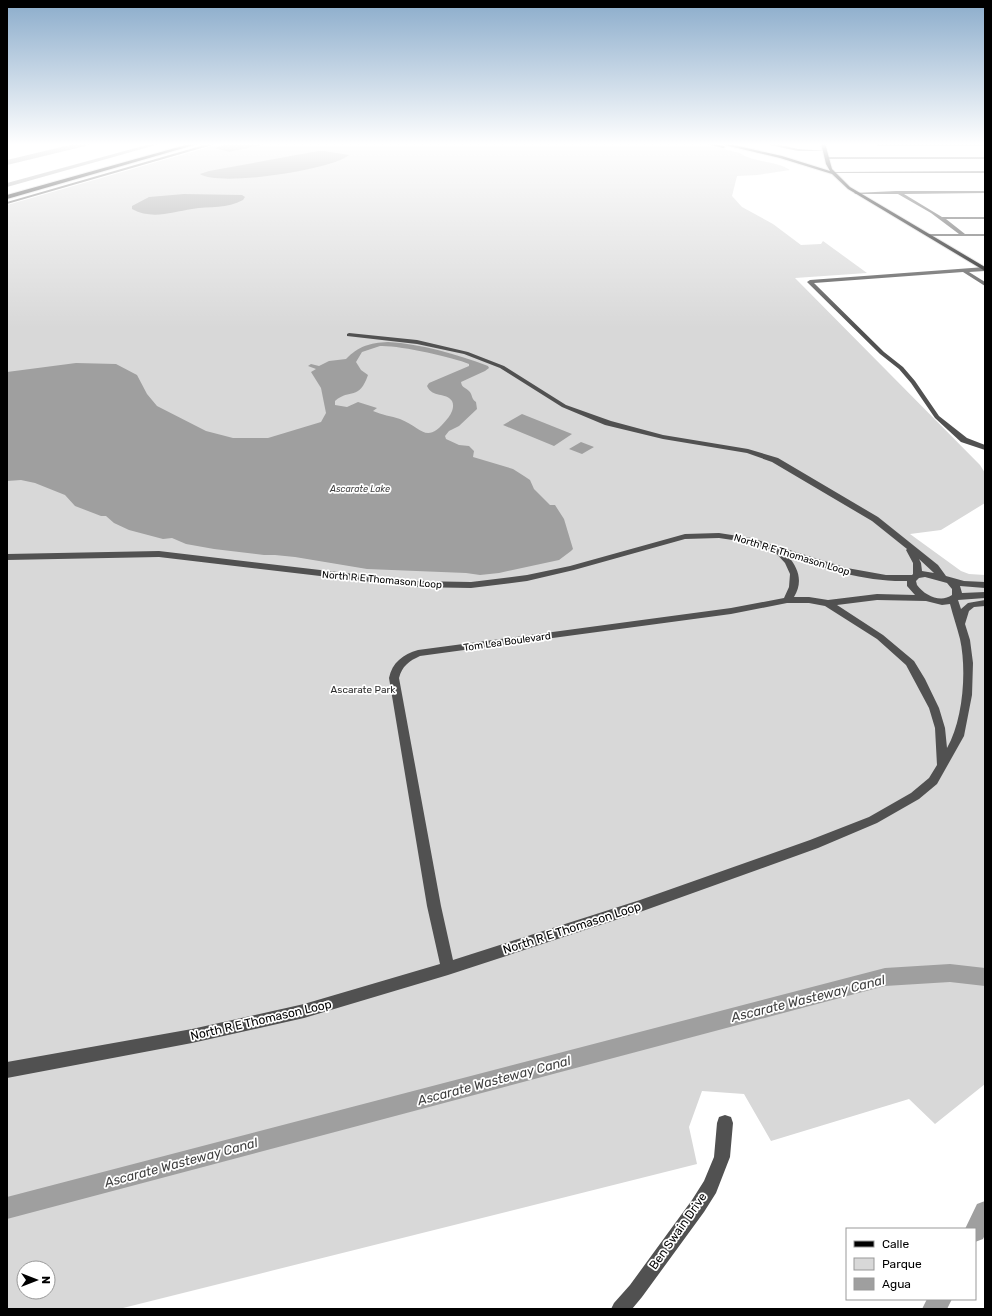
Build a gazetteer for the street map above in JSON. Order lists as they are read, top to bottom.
{
  "streets": {
    "street": ["North R E Thomason Loop", "Tom Lea Boulevard", "Ben Swain Drive"]
  },
  "crossings": [
    ["North R E Thomason Loop", "Tom Lea Boulevard"]
  ],
  "water": ["Ascarate Lake", "Ascarate Wasteway Canal"],
  "parks": ["Ascarate Park"],
  "legend": ["Calle", "Parque", "Agua"],
  "north": "right"
}
